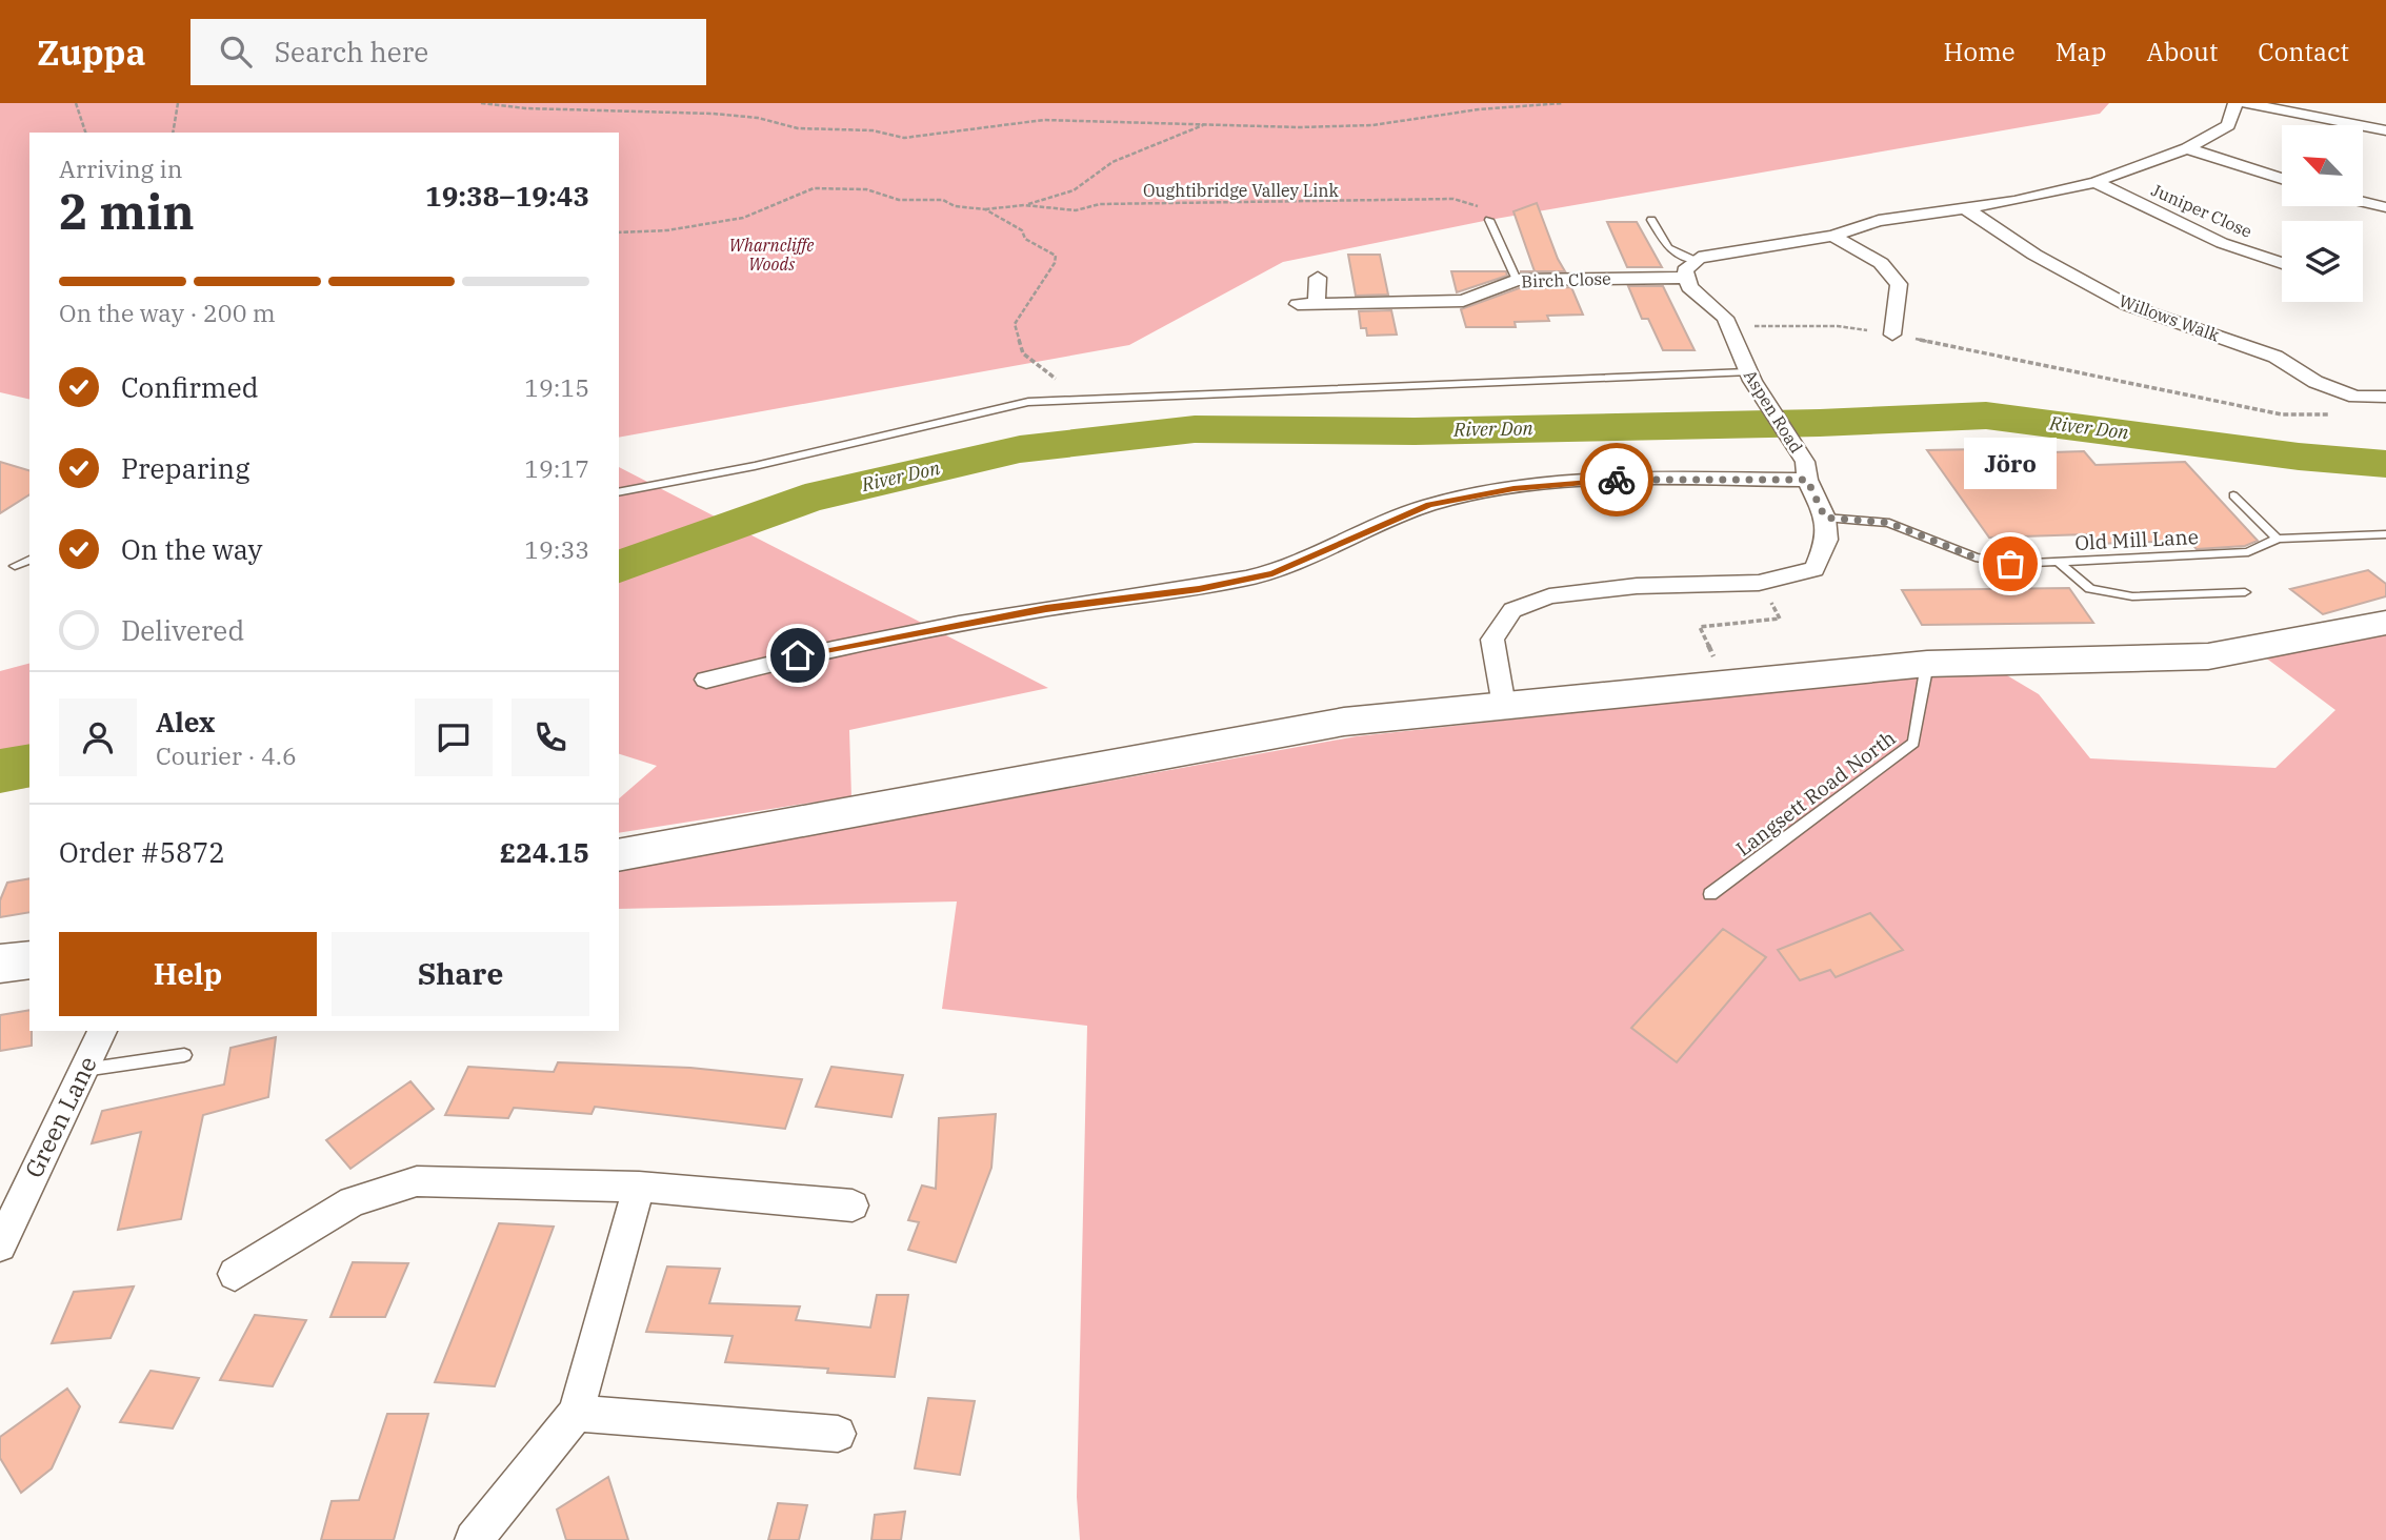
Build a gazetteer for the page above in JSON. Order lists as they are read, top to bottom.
{
  "streets": {
    "street": [
      "Juniper Close",
      "Birch Close",
      "Willows Walk",
      "Aspen Road",
      "Green Lane"
    ],
    "lane": ["Old Mill Lane", "Langsett Road North"],
    "path": ["Oughtibridge Valley Link"]
  },
  "crossings": [
    ["Birch Close", "Aspen Road"],
    ["Aspen Road", "Old Mill Lane"]
  ],
  "water": ["River Don"],
  "parks": ["Wharncliffe Woods"],
  "places": ["Jöro"],
  "north": "top left",
  "page": {
    "header": "Zuppa",
    "search": "Search here",
    "nav": [
      "Home",
      "Map",
      "About",
      "Contact"
    ],
    "heading": ["2 min", "Arriving in", "19:38–19:43"],
    "panel": [
      "Alex",
      "Courier · 4.6",
      "Order #5872",
      "£24.15"
    ],
    "bar": "On the way · 200 m",
    "list": [
      ["Confirmed", "19:15"],
      ["Preparing", "19:17"],
      ["On the way", "19:33"],
      "Delivered"
    ],
    "bubble": "Jöro",
    "buttons": ["Help", "Share"]
  }
}
